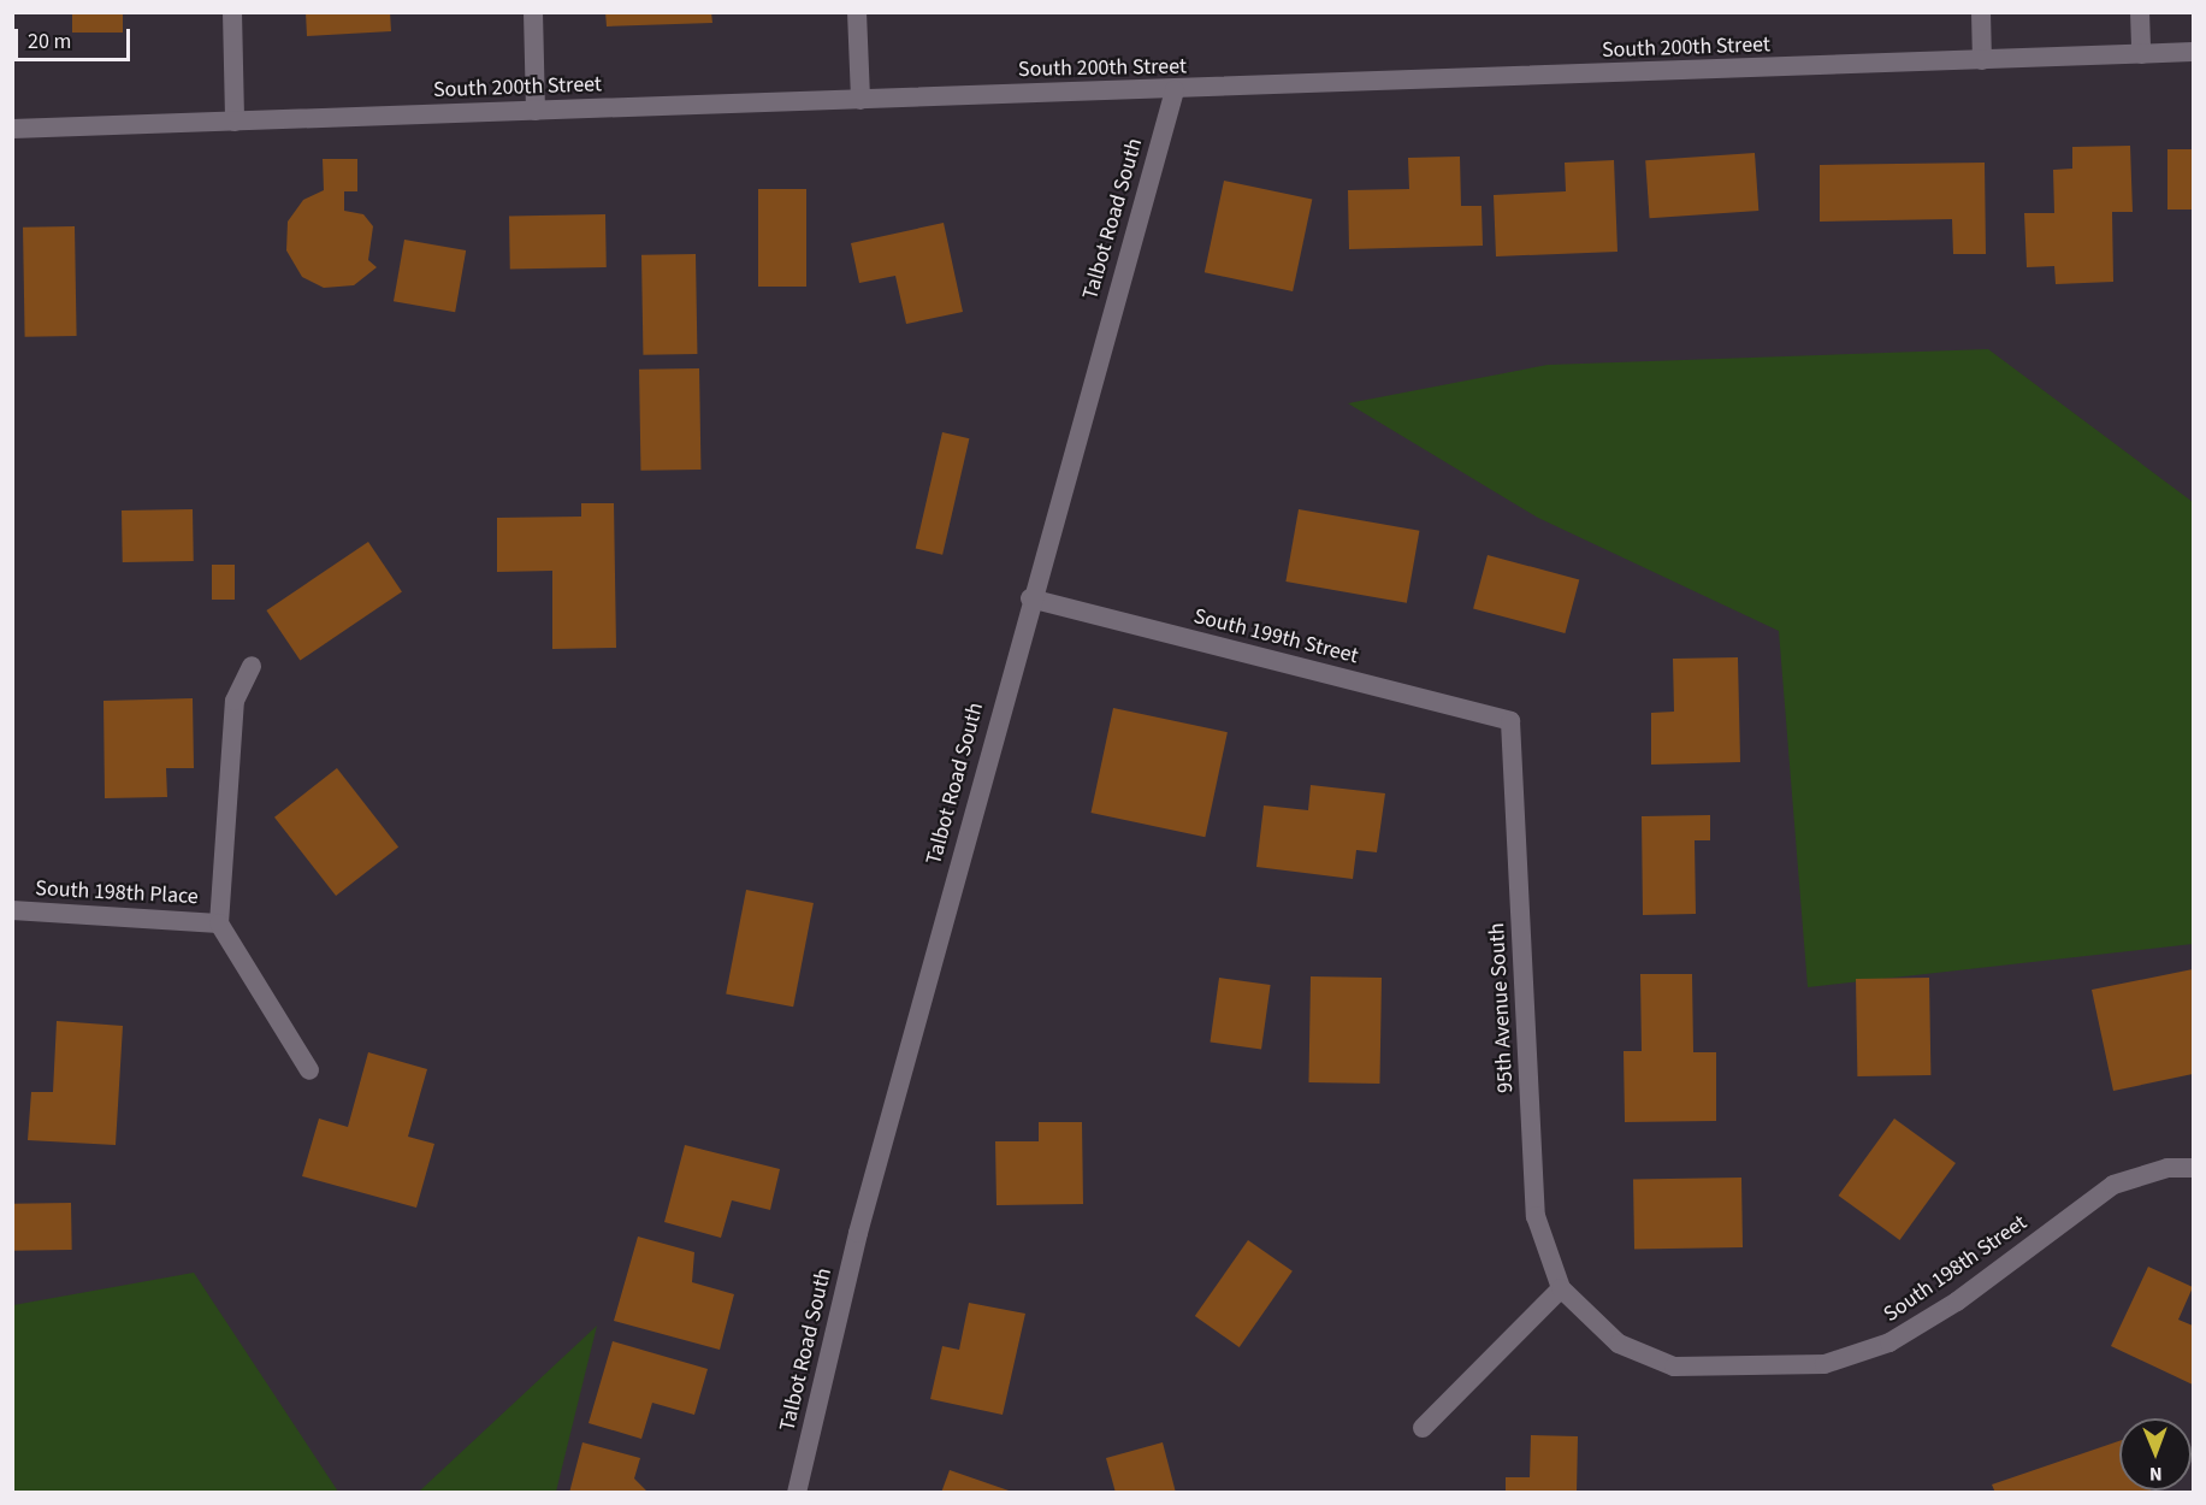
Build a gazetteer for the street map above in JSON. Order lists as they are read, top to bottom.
{
  "streets": {
    "street": [
      "South 200th Street",
      "Talbot Road South",
      "South 199th Street",
      "South 198th Place",
      "95th Avenue South",
      "South 198th Street"
    ]
  },
  "crossings": [
    ["South 200th Street", "Talbot Road South"],
    ["Talbot Road South", "South 199th Street"],
    ["South 199th Street", "95th Avenue South"],
    ["95th Avenue South", "South 198th Street"]
  ],
  "scale_bar": "20 m",
  "north": "bottom"
}
